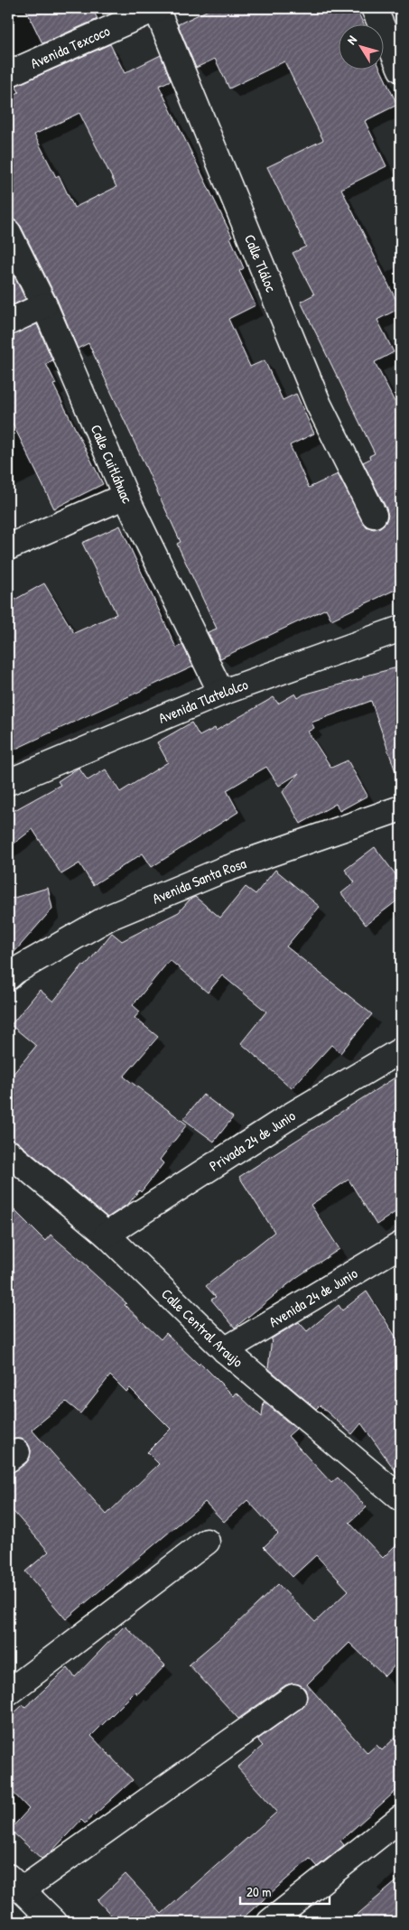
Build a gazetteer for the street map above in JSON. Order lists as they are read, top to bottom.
{
  "streets": {
    "street": [
      "Avenida Texcoco",
      "Calle Tláloc",
      "Calle Cuitláhuac",
      "Avenida Tlatelolco",
      "Avenida Santa Rosa",
      "Privada 24 de Junio",
      "Avenida 24 de Junio",
      "Calle Central Araujo"
    ]
  },
  "crossings": [
    ["Avenida Texcoco", "Calle Tláloc"],
    ["Calle Cuitláhuac", "Avenida Tlatelolco"],
    ["Privada 24 de Junio", "Calle Central Araujo"],
    ["Avenida 24 de Junio", "Calle Central Araujo"]
  ],
  "scale_bar": "20 m",
  "north": "top left"
}
